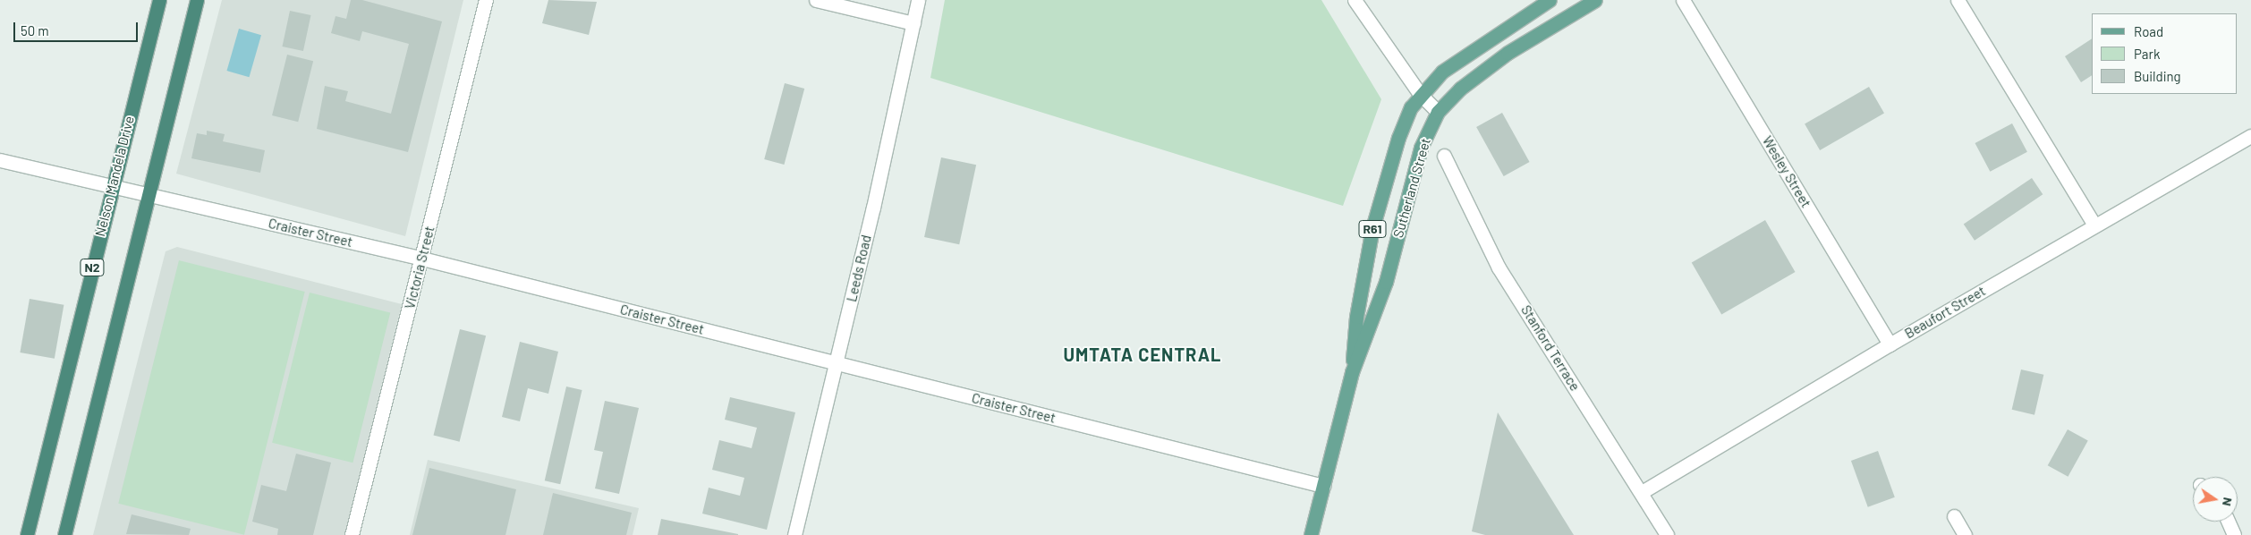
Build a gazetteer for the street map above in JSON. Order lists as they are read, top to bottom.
{
  "streets": {
    "highway": ["Nelson Mandela Drive", "N2"],
    "main road": ["Sutherland Street", "R61"],
    "street": [
      "Wesley Street",
      "Craister Street",
      "Victoria Street",
      "Leeds Road",
      "Beaufort Street",
      "Stanford Terrace"
    ]
  },
  "crossings": [
    ["Wesley Street", "Beaufort Street"],
    ["Nelson Mandela Drive", "Craister Street"],
    ["Sutherland Street", "Craister Street"],
    ["Craister Street", "Victoria Street"],
    ["Craister Street", "Leeds Road"],
    ["Beaufort Street", "Stanford Terrace"]
  ],
  "districts": ["UMTATA CENTRAL"],
  "legend": ["Road", "Park", "Building"],
  "scale_bar": "50 m",
  "north": "right"
}
